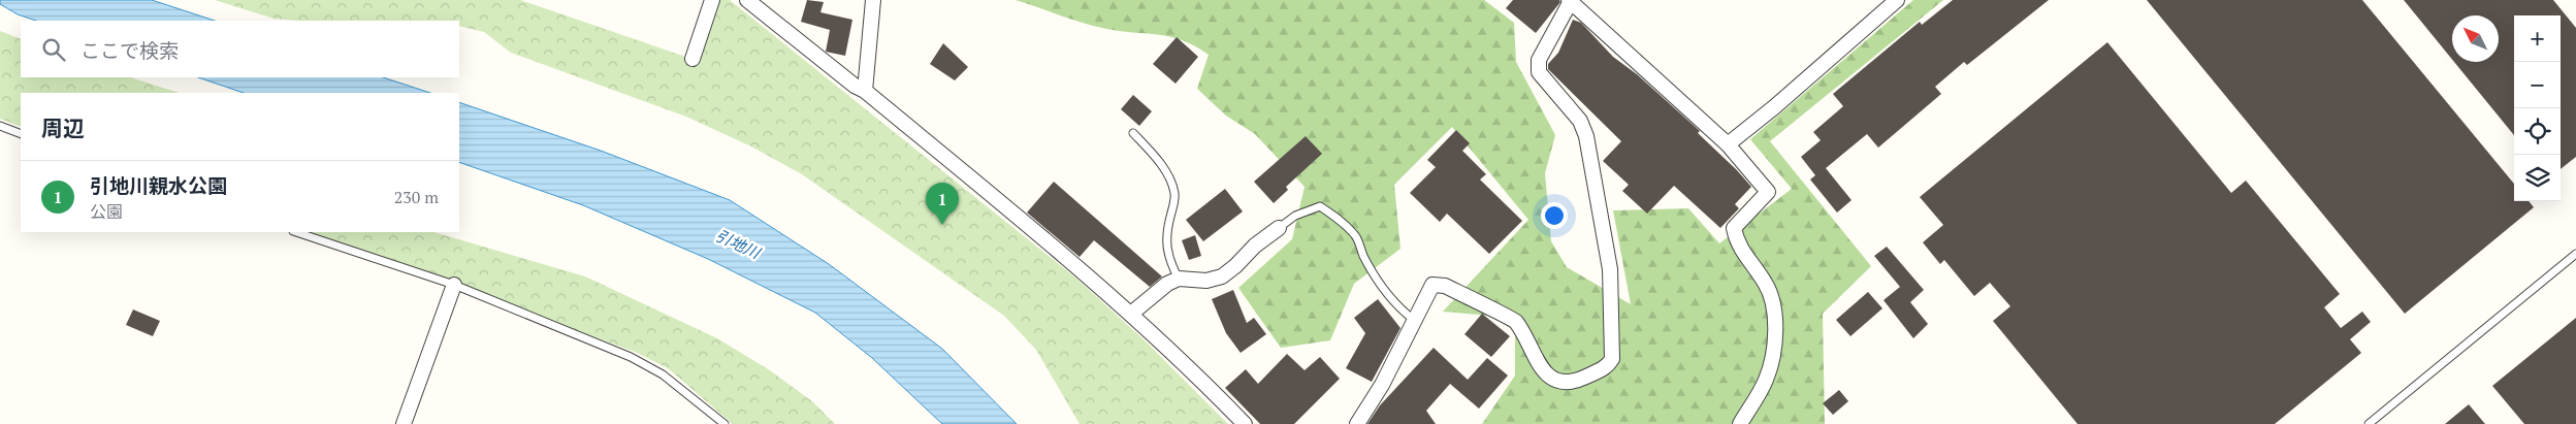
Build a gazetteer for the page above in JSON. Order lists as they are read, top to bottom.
{
  "water": ["引地川"],
  "north": "top left",
  "page": {
    "map_buttons": ["+", "−"],
    "search": "ここで検索",
    "heading": "周辺",
    "list": [
      {
        "mark": "1",
        "name": "引地川親水公園",
        "note": "公園",
        "value": "230 m"
      }
    ],
    "pins": "1"
  }
}
